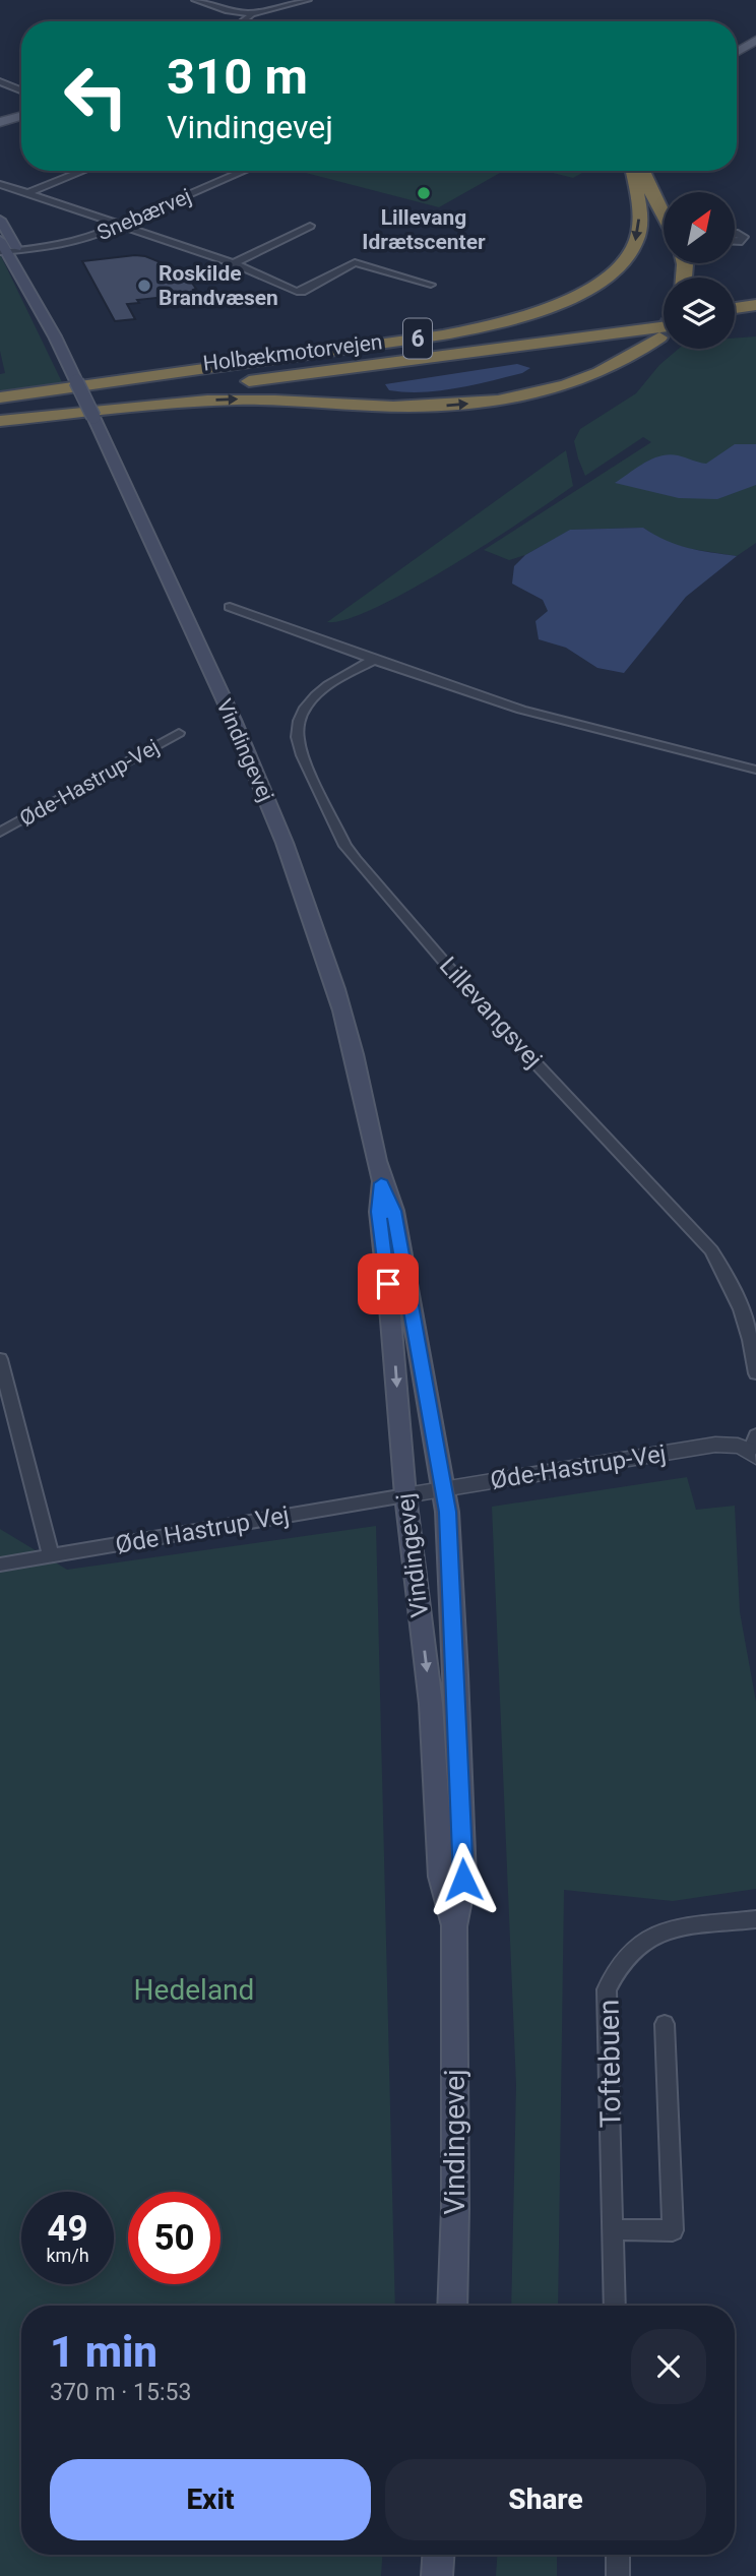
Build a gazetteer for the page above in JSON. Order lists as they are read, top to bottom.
{
  "streets": {
    "highway": ["6", "Holbækmotorvejen"],
    "main road": ["Vindingevej"],
    "street": [
      "Snebærvej",
      "Øde-Hastrup-Vej",
      "Lillevangsvej",
      "Øde Hastrup Vej",
      "Toftebuen"
    ]
  },
  "crossings": [
    ["Snebærvej", "Vindingevej"],
    ["Vindingevej", "Øde-Hastrup-Vej"],
    ["Vindingevej", "Øde Hastrup Vej"],
    ["Øde-Hastrup-Vej", "Øde Hastrup Vej"]
  ],
  "parks": ["Hedeland"],
  "places": ["Lillevang Idrætscenter", "Roskilde Brandvæsen"],
  "north": "top right",
  "page": {
    "turn": ["310 m", "Vindingevej"],
    "speed": "49 km/h",
    "limit": "50",
    "heading": ["1 min", "370 m · 15:53"],
    "buttons": ["Exit", "Share"]
  }
}
